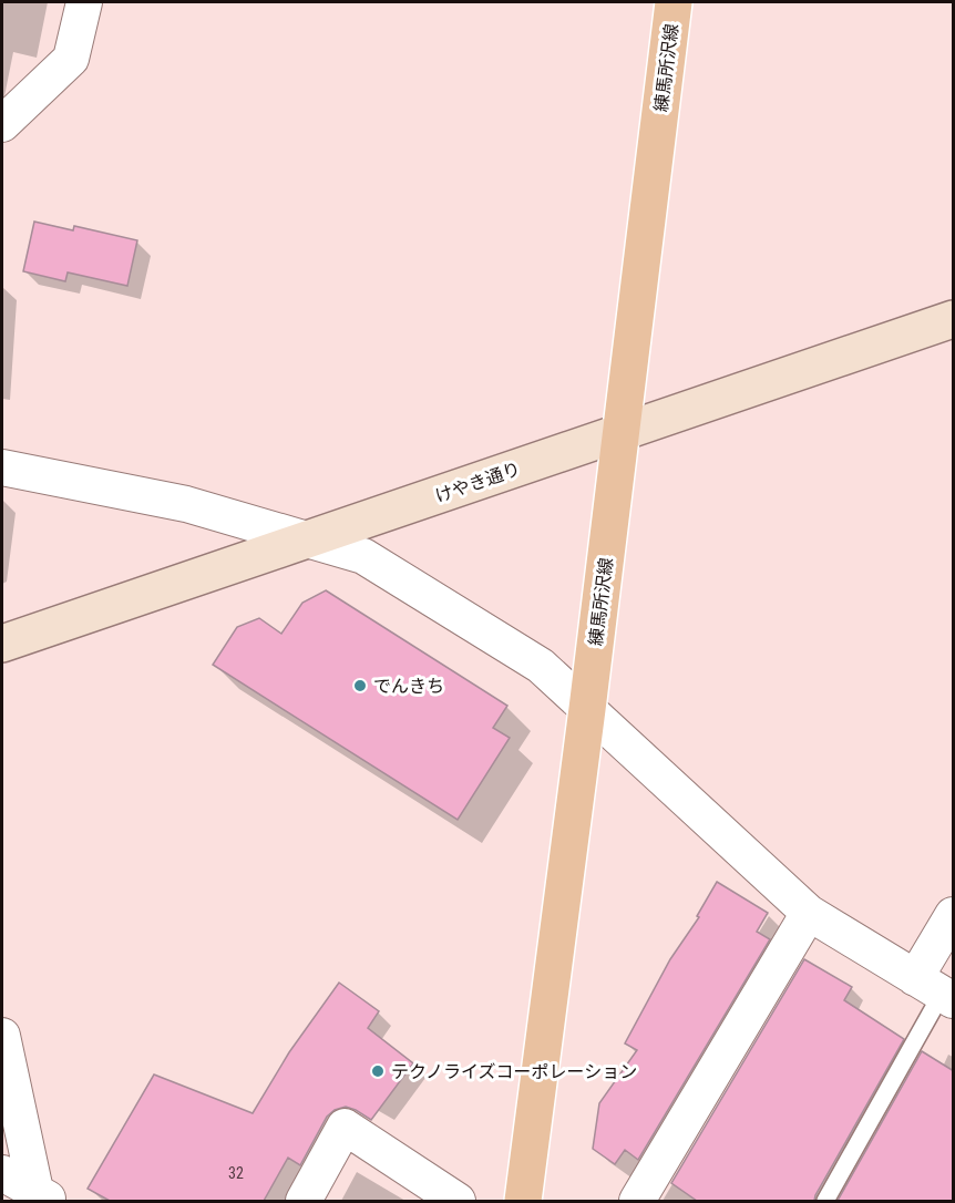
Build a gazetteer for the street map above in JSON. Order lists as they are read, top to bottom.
{
  "streets": {
    "main road": ["練馬所沢線"],
    "street": ["けやき通り"]
  },
  "crossings": [
    ["練馬所沢線", "けやき通り"]
  ],
  "places": ["でんきち", "テクノライズコーポレーション"],
  "house_numbers": ["32"]
}
